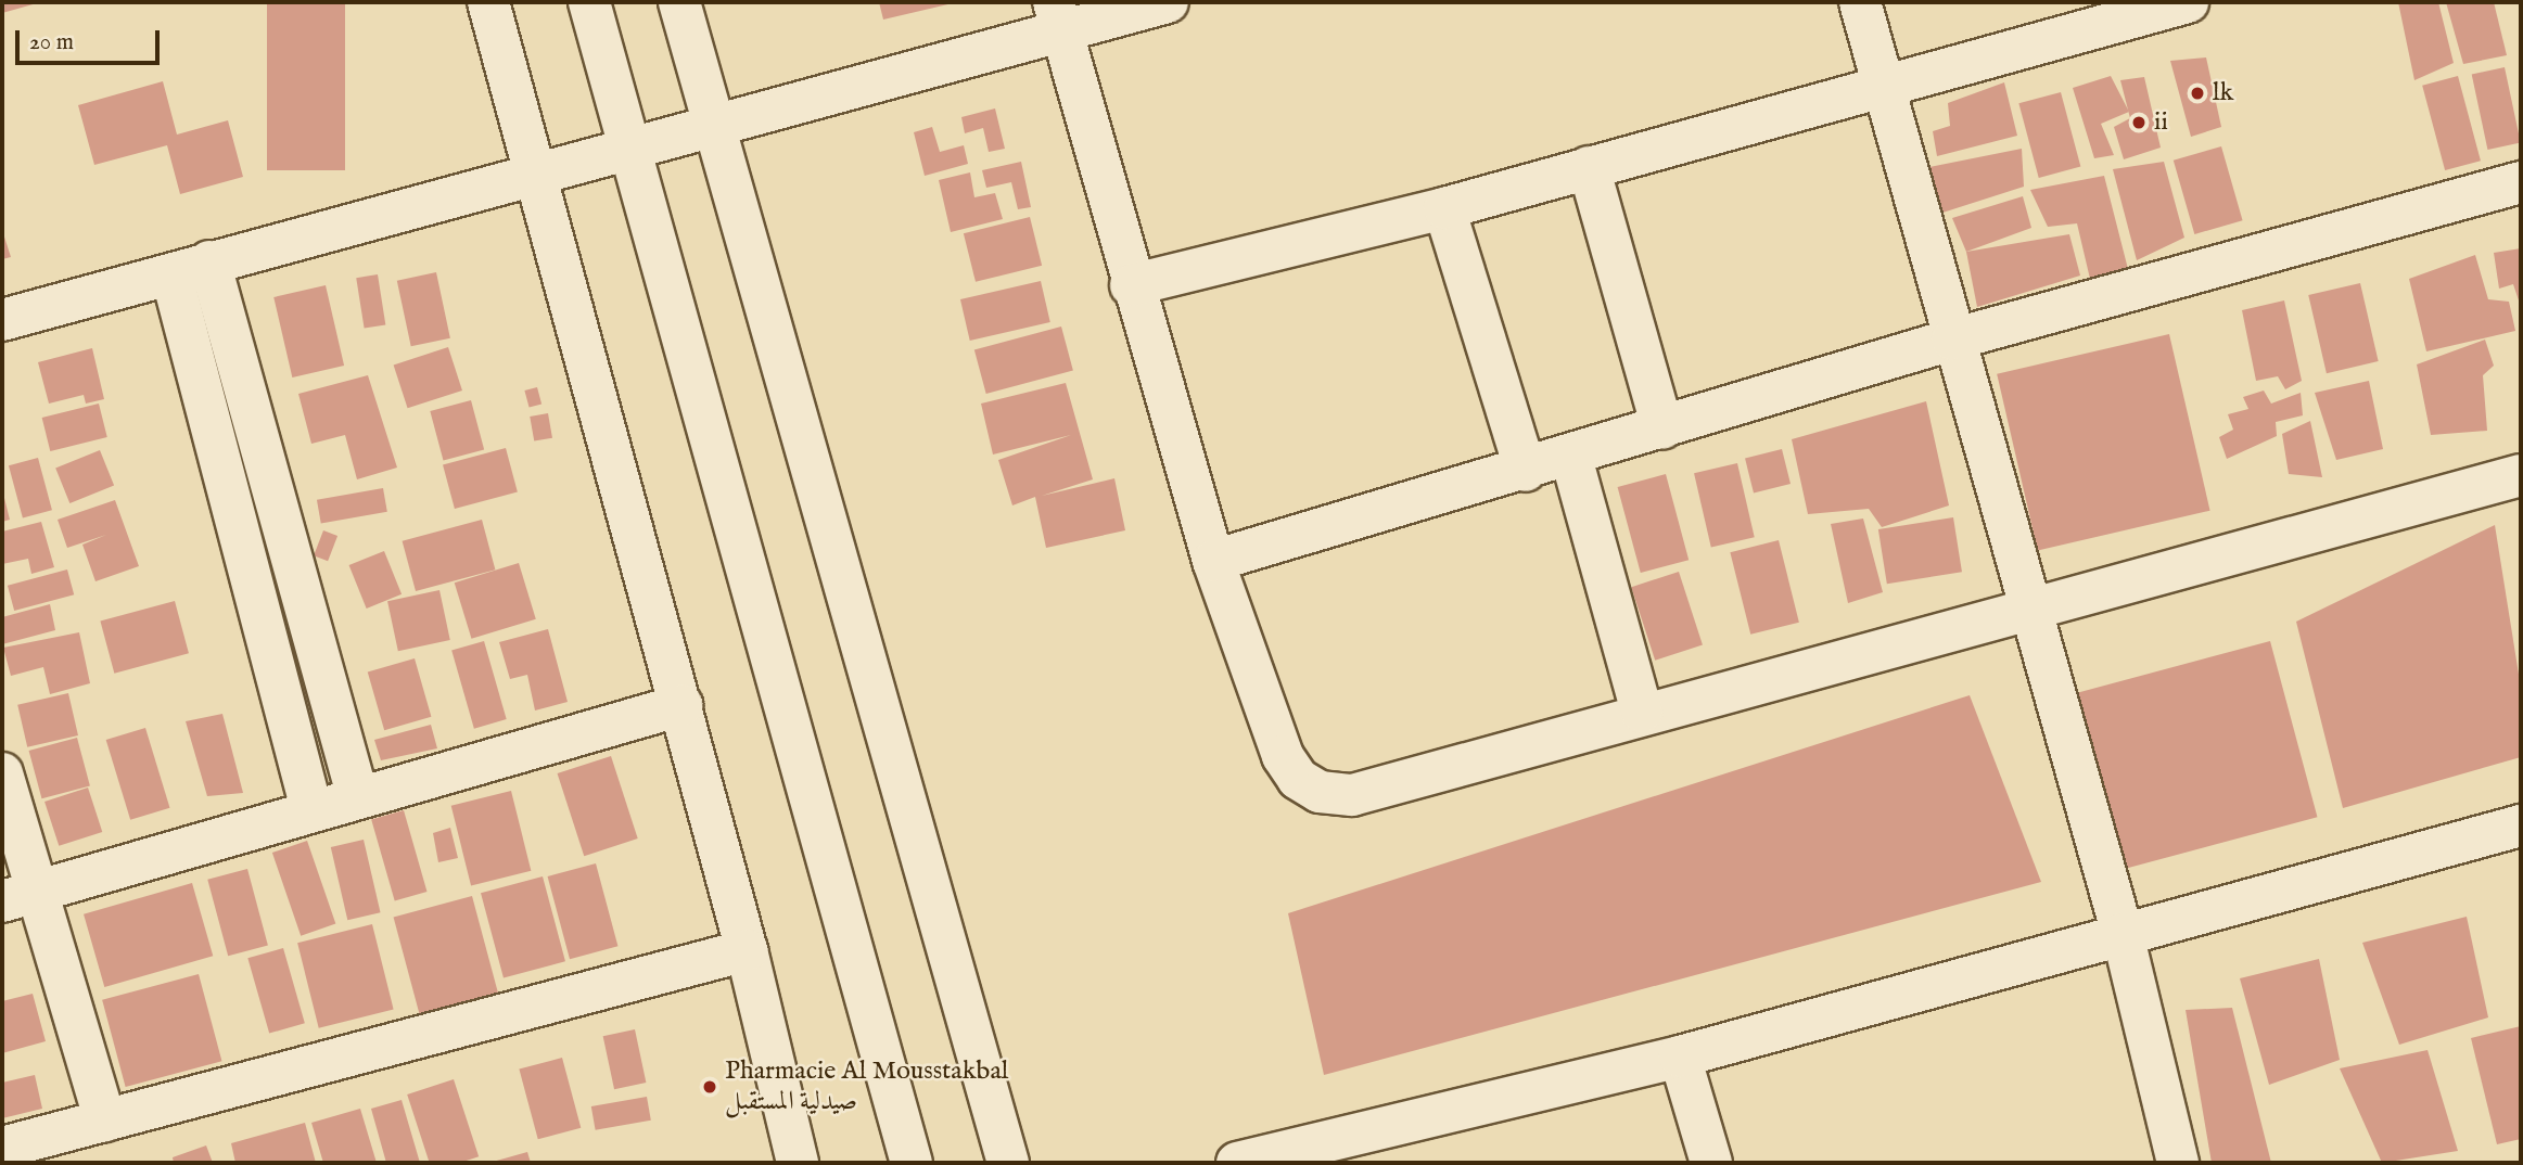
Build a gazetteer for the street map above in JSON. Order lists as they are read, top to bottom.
{
  "places": ["lk", "ii", "Pharmacie Al Mousstakbal صيدلية المستقبل"],
  "scale_bar": "20 m"
}
